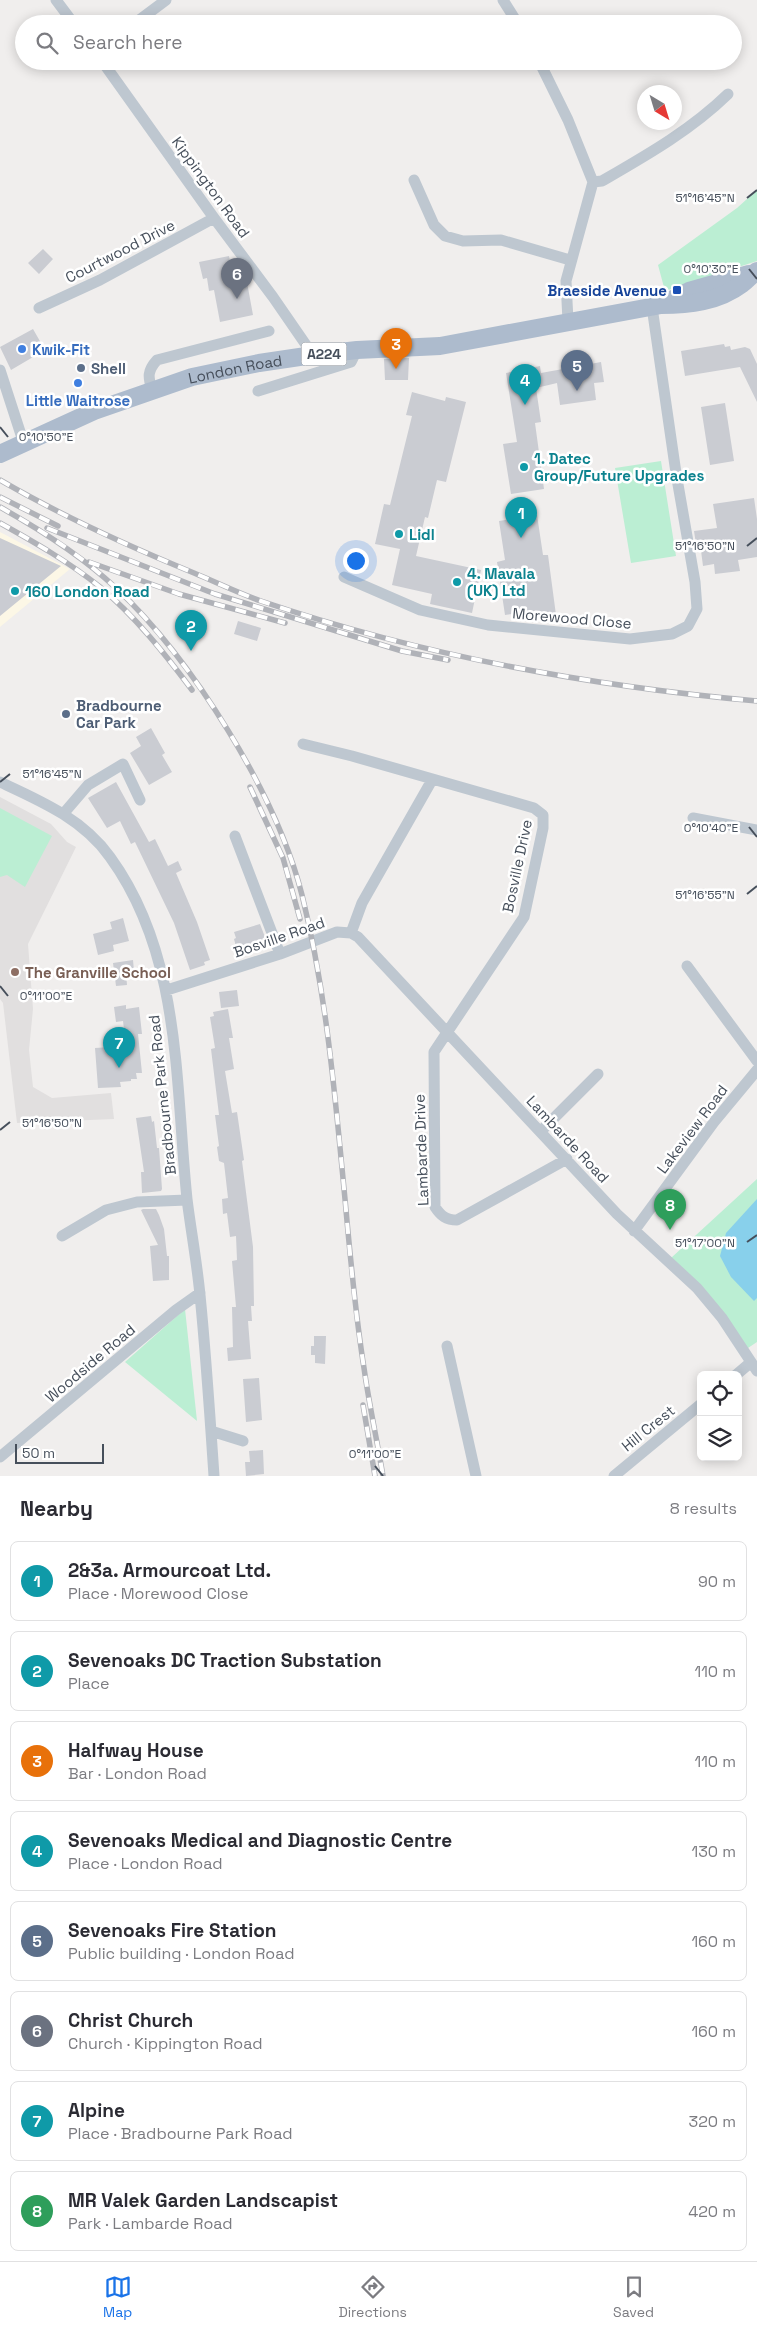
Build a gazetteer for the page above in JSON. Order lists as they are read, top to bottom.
{
  "streets": {
    "main road": ["A224", "London Road"],
    "street": [
      "Kippington Road",
      "Courtwood Drive",
      "Morewood Close",
      "Bosville Drive",
      "Bosville Road",
      "Bradbourne Park Road",
      "Lakeview Road",
      "Lambarde Road",
      "Lambarde Drive",
      "Woodside Road",
      "Hill Crest"
    ]
  },
  "crossings": [
    ["Kippington Road", "Courtwood Drive"],
    ["Kippington Road", "London Road"],
    ["London Road", "Morewood Close"],
    ["Bosville Drive", "Lambarde Road"],
    ["Bosville Drive", "Lambarde Drive"],
    ["Bosville Road", "Bradbourne Park Road"],
    ["Bosville Road", "Lambarde Road"],
    ["Bradbourne Park Road", "Woodside Road"],
    ["Lakeview Road", "Lambarde Road"],
    ["Lambarde Road", "Lambarde Drive"]
  ],
  "places": {
    "transit": ["Braeside Avenue"],
    "other": [
      "Kwik-Fit",
      "Shell",
      "Little Waitrose",
      "1. Datec Group/Future Upgrades",
      "Lidl",
      "4. Mavala (UK) Ltd",
      "160 London Road",
      "Bradbourne Car Park",
      "The Granville School"
    ]
  },
  "scale_bar": "50 m",
  "north": "bottom right",
  "page": {
    "search": "Search here",
    "pins": [
      "6",
      "3",
      "5",
      "4",
      "1",
      "2",
      "7",
      "8"
    ],
    "scale": "50 m",
    "heading": ["Nearby", "8 results"],
    "list": [
      {
        "mark": "1",
        "name": "2&3a. Armourcoat Ltd.",
        "note": "Place · Morewood Close",
        "value": "90 m"
      },
      {
        "mark": "2",
        "name": "Sevenoaks DC Traction Substation",
        "note": "Place",
        "value": "110 m"
      },
      {
        "mark": "3",
        "name": "Halfway House",
        "note": "Bar · London Road",
        "value": "110 m"
      },
      {
        "mark": "4",
        "name": "Sevenoaks Medical and Diagnostic Centre",
        "note": "Place · London Road",
        "value": "130 m"
      },
      {
        "mark": "5",
        "name": "Sevenoaks Fire Station",
        "note": "Public building · London Road",
        "value": "160 m"
      },
      {
        "mark": "6",
        "name": "Christ Church",
        "note": "Church · Kippington Road",
        "value": "160 m"
      },
      {
        "mark": "7",
        "name": "Alpine",
        "note": "Place · Bradbourne Park Road",
        "value": "320 m"
      },
      {
        "mark": "8",
        "name": "MR Valek Garden Landscapist",
        "note": "Park · Lambarde Road",
        "value": "420 m"
      }
    ],
    "nav": ["Map", "Directions", "Saved"]
  },
  "coordinates": [
    "51°16'45\"N",
    "0°10'30\"E",
    "0°10'50\"E",
    "51°16'50\"N",
    "0°10'40\"E",
    "51°16'55\"N",
    "0°11'00\"E",
    "51°17'00\"N"
  ]
}
